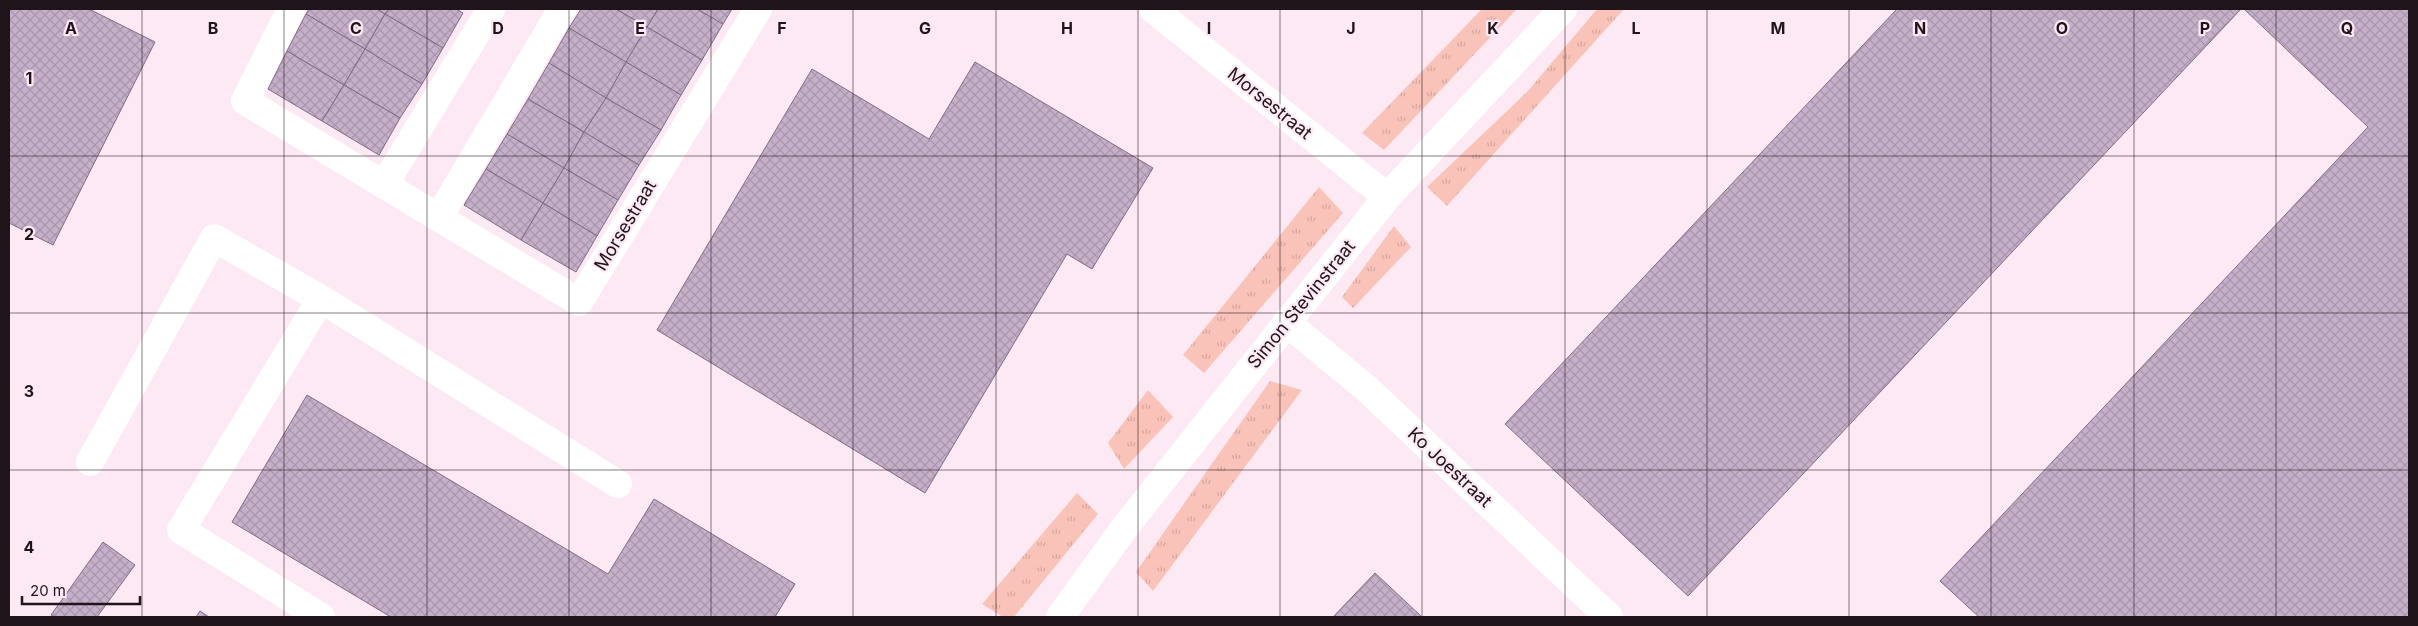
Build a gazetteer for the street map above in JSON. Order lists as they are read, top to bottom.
{
  "streets": {
    "street": ["Morsestraat", "Simon Stevinstraat", "Ko Joestraat"]
  },
  "crossings": [
    ["Morsestraat", "Simon Stevinstraat"],
    ["Simon Stevinstraat", "Ko Joestraat"]
  ],
  "scale_bar": "20 m",
  "grid": {
    "columns": [
      "A",
      "B",
      "C",
      "D",
      "E",
      "F",
      "G",
      "H",
      "I",
      "J",
      "K",
      "L",
      "M",
      "N",
      "O",
      "P",
      "Q"
    ],
    "rows": [
      "1",
      "2",
      "3",
      "4"
    ]
  }
}
